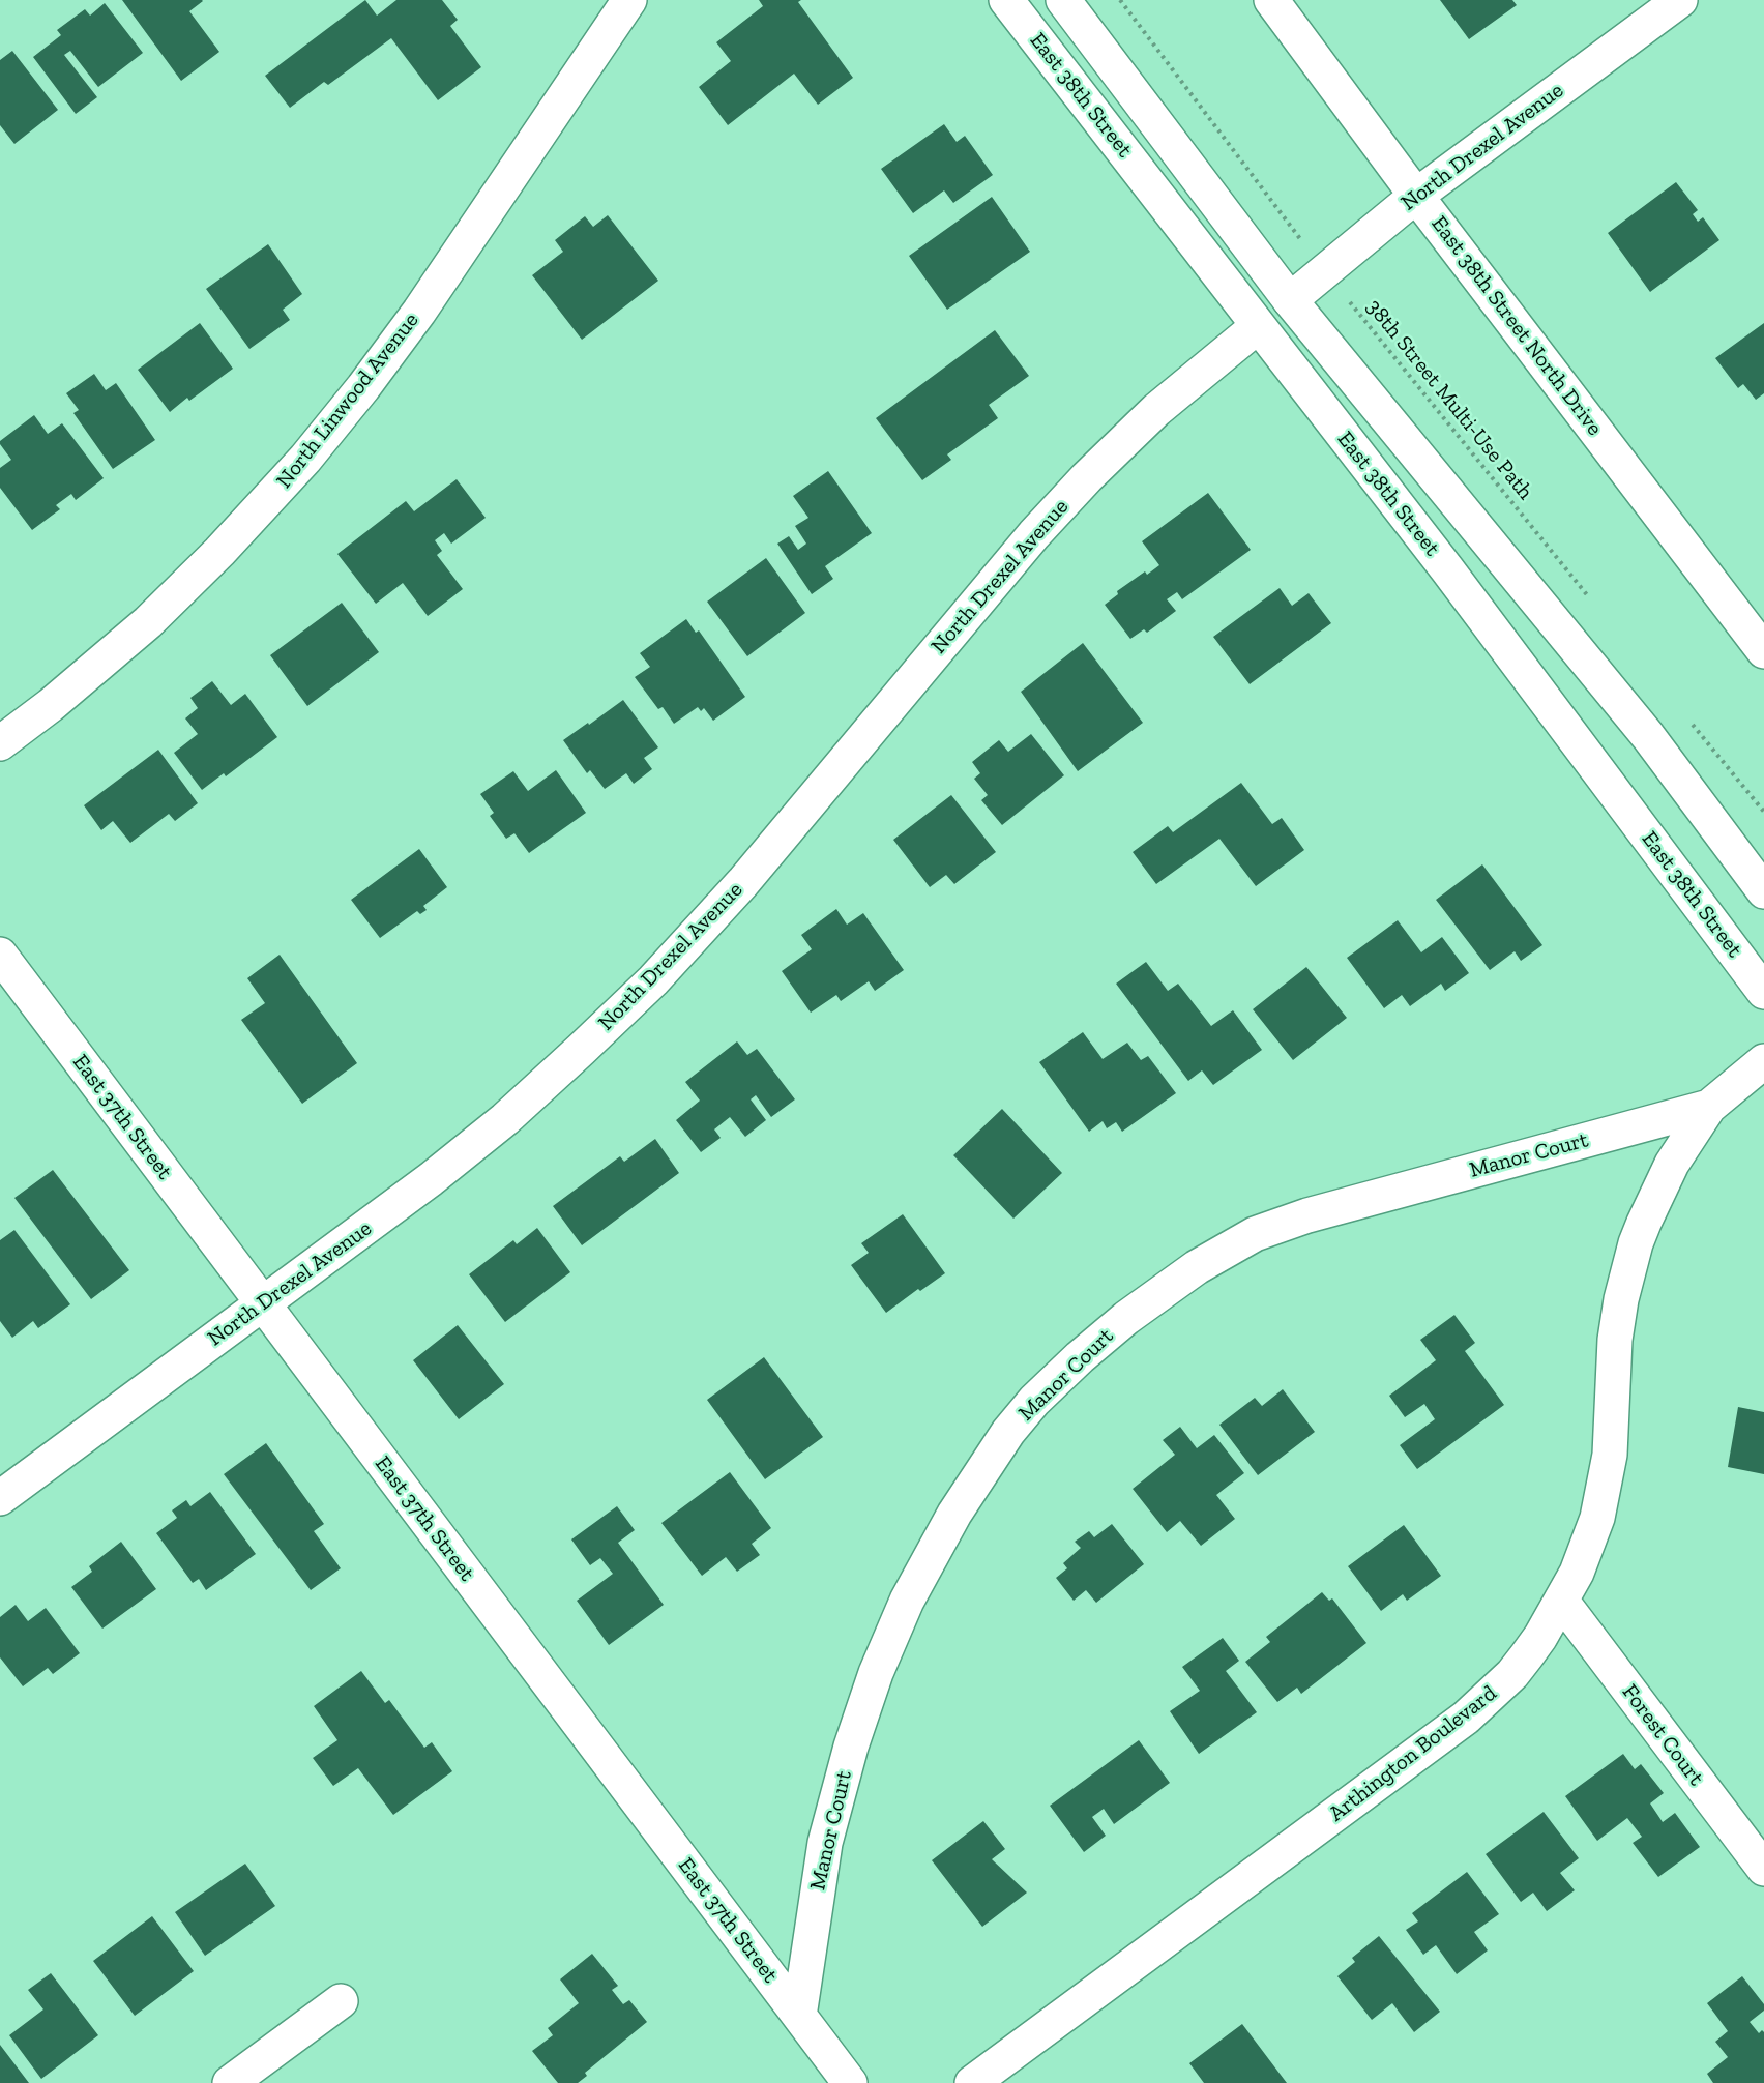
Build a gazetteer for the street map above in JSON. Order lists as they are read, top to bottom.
{
  "streets": {
    "street": [
      "East 38th Street",
      "North Drexel Avenue",
      "East 38th Street North Drive",
      "North Linwood Avenue",
      "East 37th Street",
      "Manor Court",
      "Forest Court",
      "Arthington Boulevard"
    ],
    "path": ["38th Street Multi-Use Path"]
  },
  "crossings": [
    ["East 38th Street", "North Drexel Avenue"],
    ["North Drexel Avenue", "East 38th Street North Drive"],
    ["North Drexel Avenue", "38th Street Multi-Use Path"],
    ["North Drexel Avenue", "East 37th Street"],
    ["East 37th Street", "Manor Court"],
    ["Manor Court", "Arthington Boulevard"],
    ["Forest Court", "Arthington Boulevard"]
  ]
}
